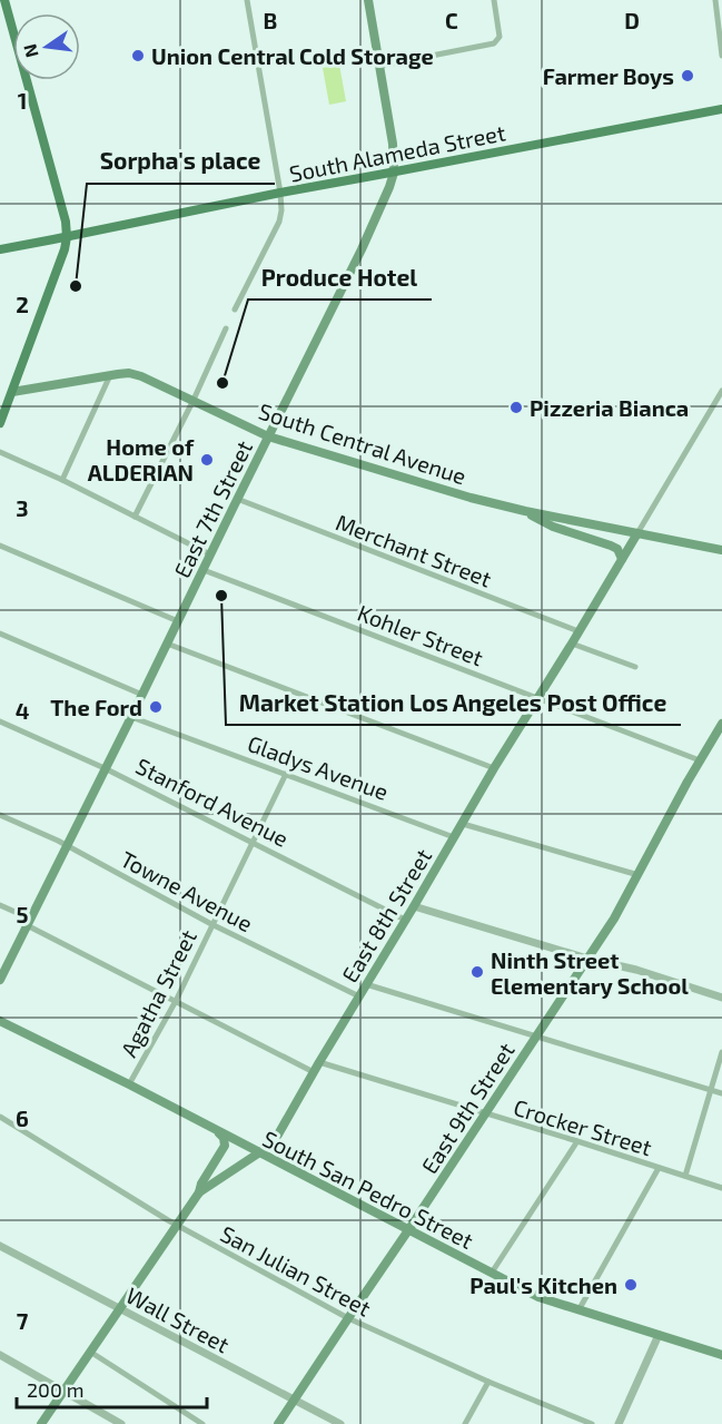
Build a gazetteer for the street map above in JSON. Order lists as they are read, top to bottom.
{
  "streets": {
    "main road": [
      "South Alameda Street",
      "South Central Avenue",
      "East 7th Street",
      "East 8th Street",
      "East 9th Street",
      "South San Pedro Street"
    ],
    "street": [
      "Merchant Street",
      "Kohler Street",
      "Gladys Avenue",
      "Stanford Avenue",
      "Towne Avenue",
      "Agatha Street",
      "Crocker Street",
      "San Julian Street",
      "Wall Street"
    ]
  },
  "crossings": [
    ["South Alameda Street", "East 7th Street"],
    ["South Central Avenue", "East 7th Street"],
    ["South Central Avenue", "East 8th Street"],
    ["East 7th Street", "Merchant Street"],
    ["East 7th Street", "Kohler Street"],
    ["East 7th Street", "Gladys Avenue"],
    ["East 7th Street", "Stanford Avenue"],
    ["East 7th Street", "Towne Avenue"],
    ["Merchant Street", "East 8th Street"],
    ["Kohler Street", "East 8th Street"],
    ["Kohler Street", "East 9th Street"],
    ["Gladys Avenue", "East 8th Street"],
    ["Gladys Avenue", "Agatha Street"],
    ["Stanford Avenue", "East 8th Street"],
    ["Stanford Avenue", "Agatha Street"],
    ["Towne Avenue", "East 8th Street"],
    ["Towne Avenue", "Agatha Street"],
    ["East 8th Street", "Crocker Street"],
    ["East 8th Street", "South San Pedro Street"],
    ["East 8th Street", "San Julian Street"],
    ["East 8th Street", "Wall Street"],
    ["Agatha Street", "South San Pedro Street"],
    ["East 9th Street", "Crocker Street"],
    ["East 9th Street", "South San Pedro Street"],
    ["East 9th Street", "San Julian Street"],
    ["East 9th Street", "Wall Street"]
  ],
  "places": [
    "Union Central Cold Storage",
    "Farmer Boys",
    "Sorpha's place",
    "Produce Hotel",
    "Pizzeria Bianca",
    "Home of ALDERIAN",
    "Market Station Los Angeles Post Office",
    "The Ford",
    "Ninth Street Elementary School",
    "Paul's Kitchen"
  ],
  "scale_bar": "200 m",
  "north": "left",
  "grid": {
    "columns": ["B", "C", "D"],
    "rows": [
      "1",
      "2",
      "3",
      "4",
      "5",
      "6",
      "7"
    ]
  }
}
